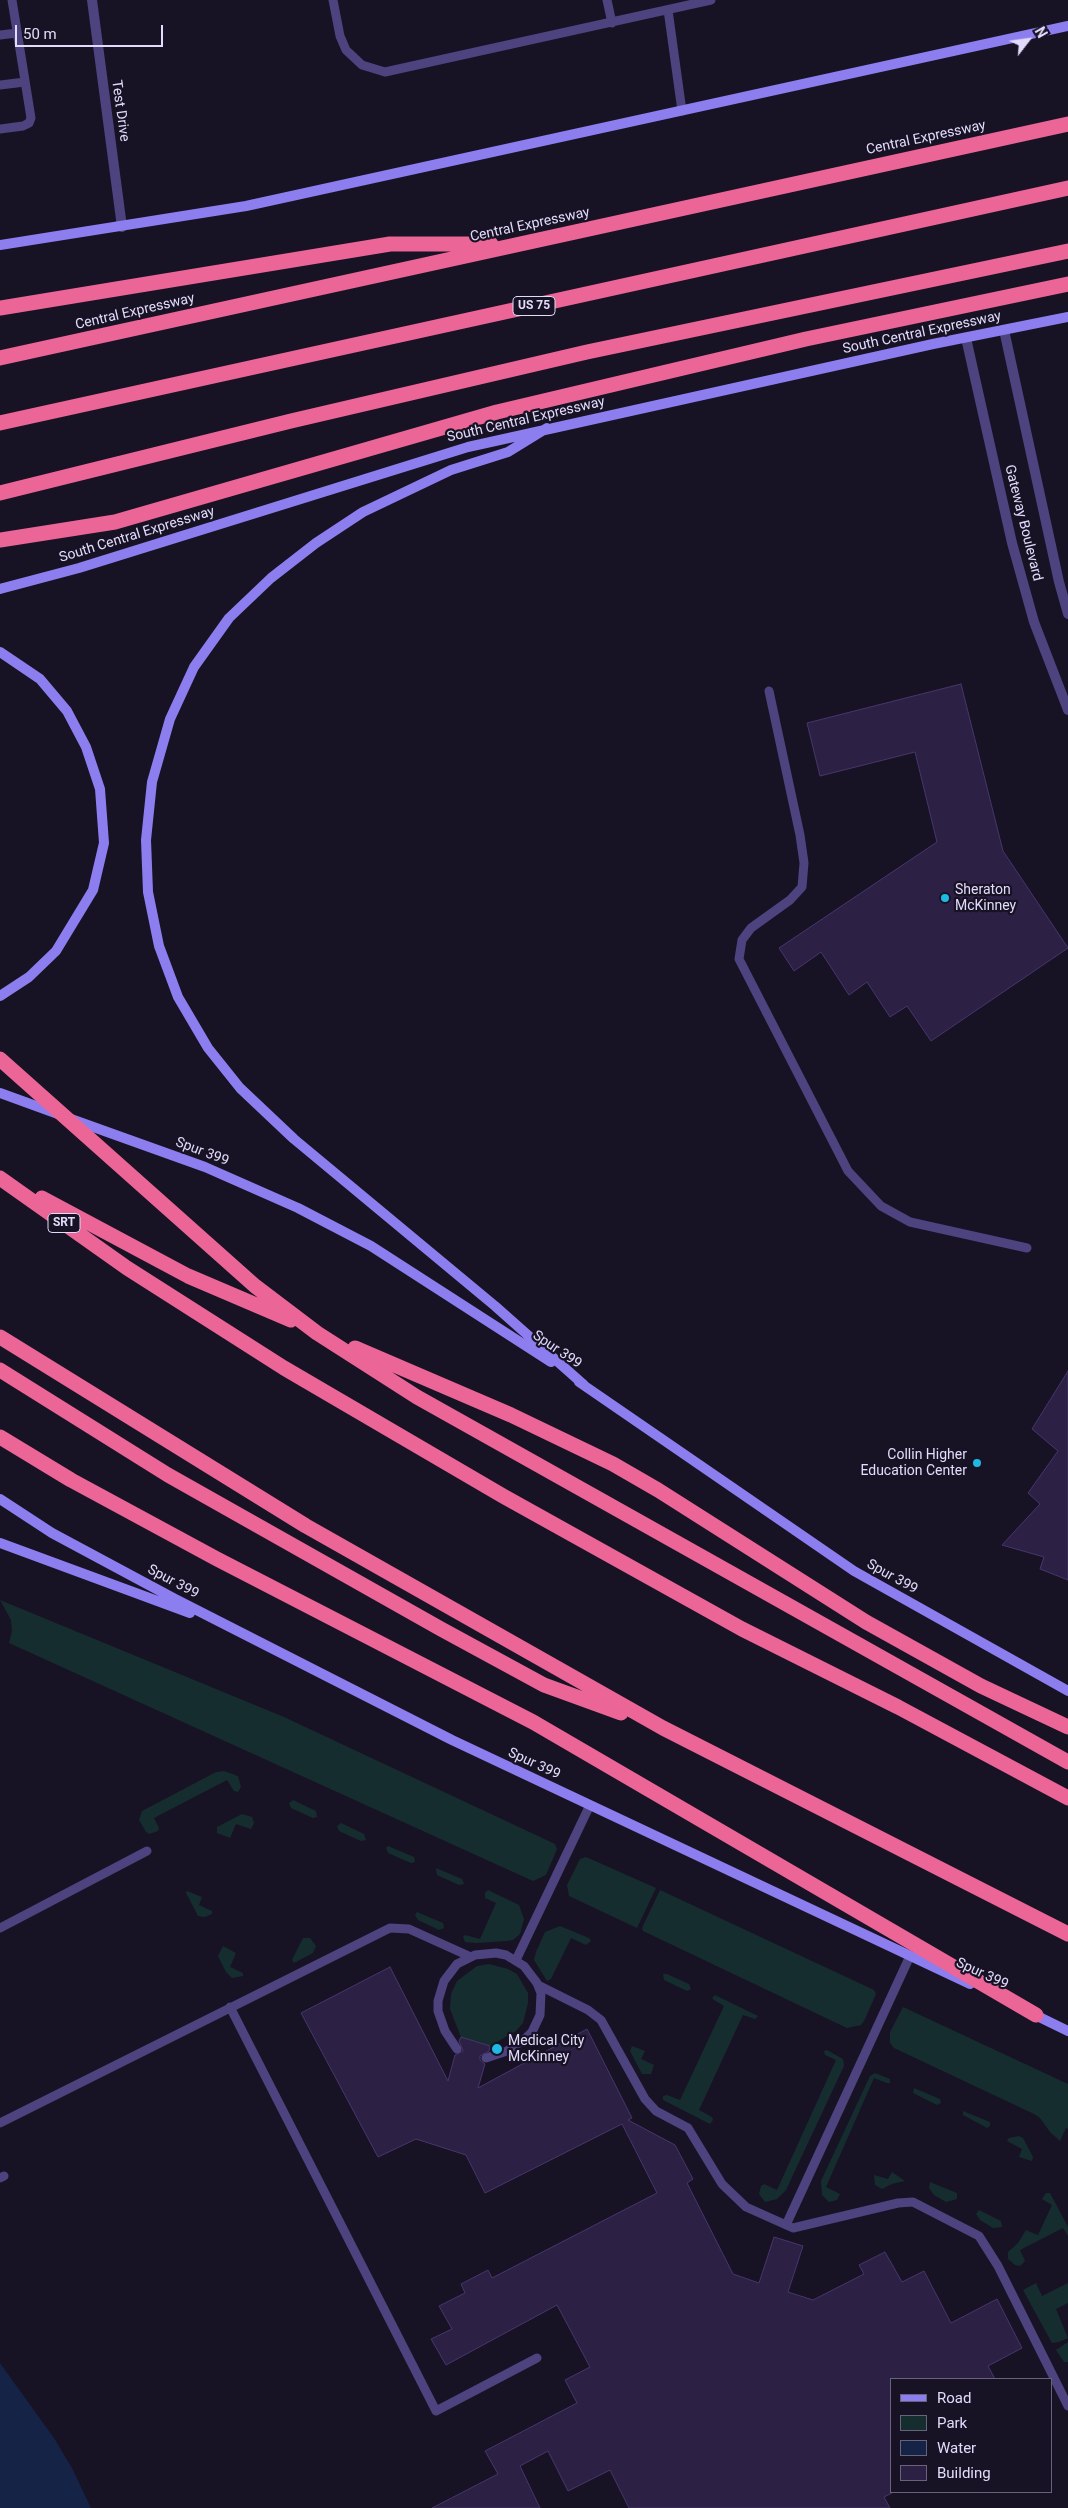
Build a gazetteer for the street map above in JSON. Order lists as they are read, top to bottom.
{
  "streets": {
    "highway": ["Central Expressway", "US 75", "SRT"],
    "main road": ["South Central Expressway", "Spur 399"],
    "street": ["Test Drive", "Gateway Boulevard"]
  },
  "crossings": [
    ["South Central Expressway", "Gateway Boulevard"]
  ],
  "places": ["Sheraton McKinney", "Collin Higher Education Center", "Medical City McKinney"],
  "legend": [
    "Road",
    "Park",
    "Water",
    "Building"
  ],
  "scale_bar": "50 m",
  "north": "top right"
}
